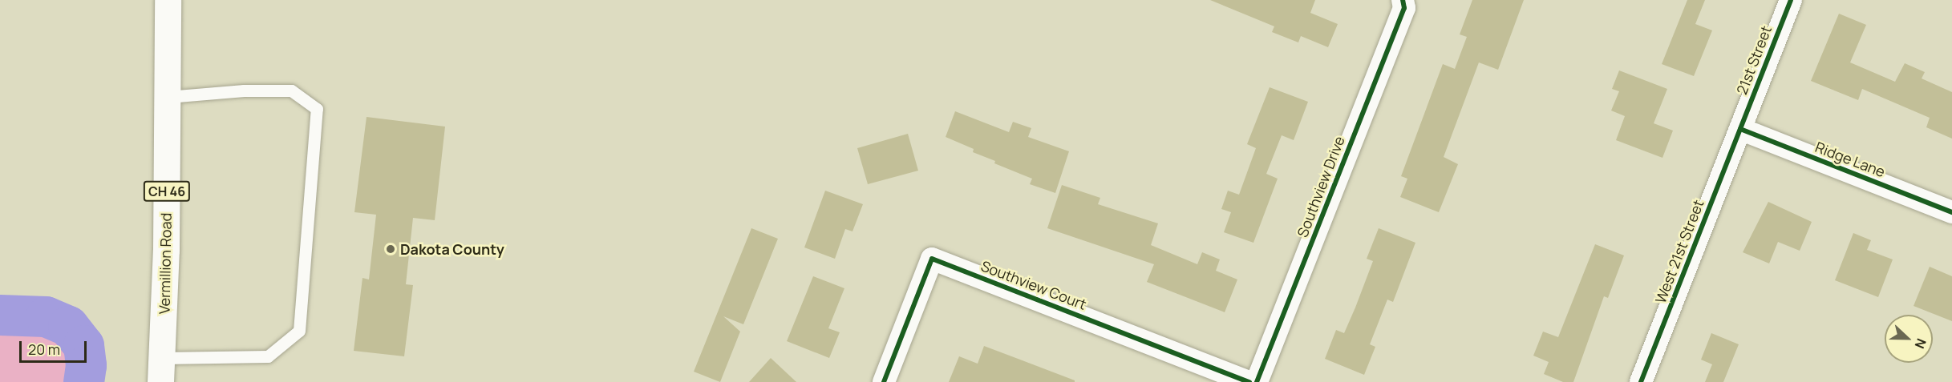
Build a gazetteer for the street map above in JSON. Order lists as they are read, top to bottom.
{
  "streets": {
    "main road": ["CH 46", "Vermillion Road"],
    "street": [
      "21st Street",
      "Ridge Lane",
      "Southview Drive",
      "West 21st Street",
      "Southview Court"
    ]
  },
  "crossings": [
    ["21st Street", "Ridge Lane"],
    ["21st Street", "West 21st Street"],
    ["Ridge Lane", "West 21st Street"]
  ],
  "places": ["Dakota County"],
  "scale_bar": "20 m",
  "north": "right"
}
